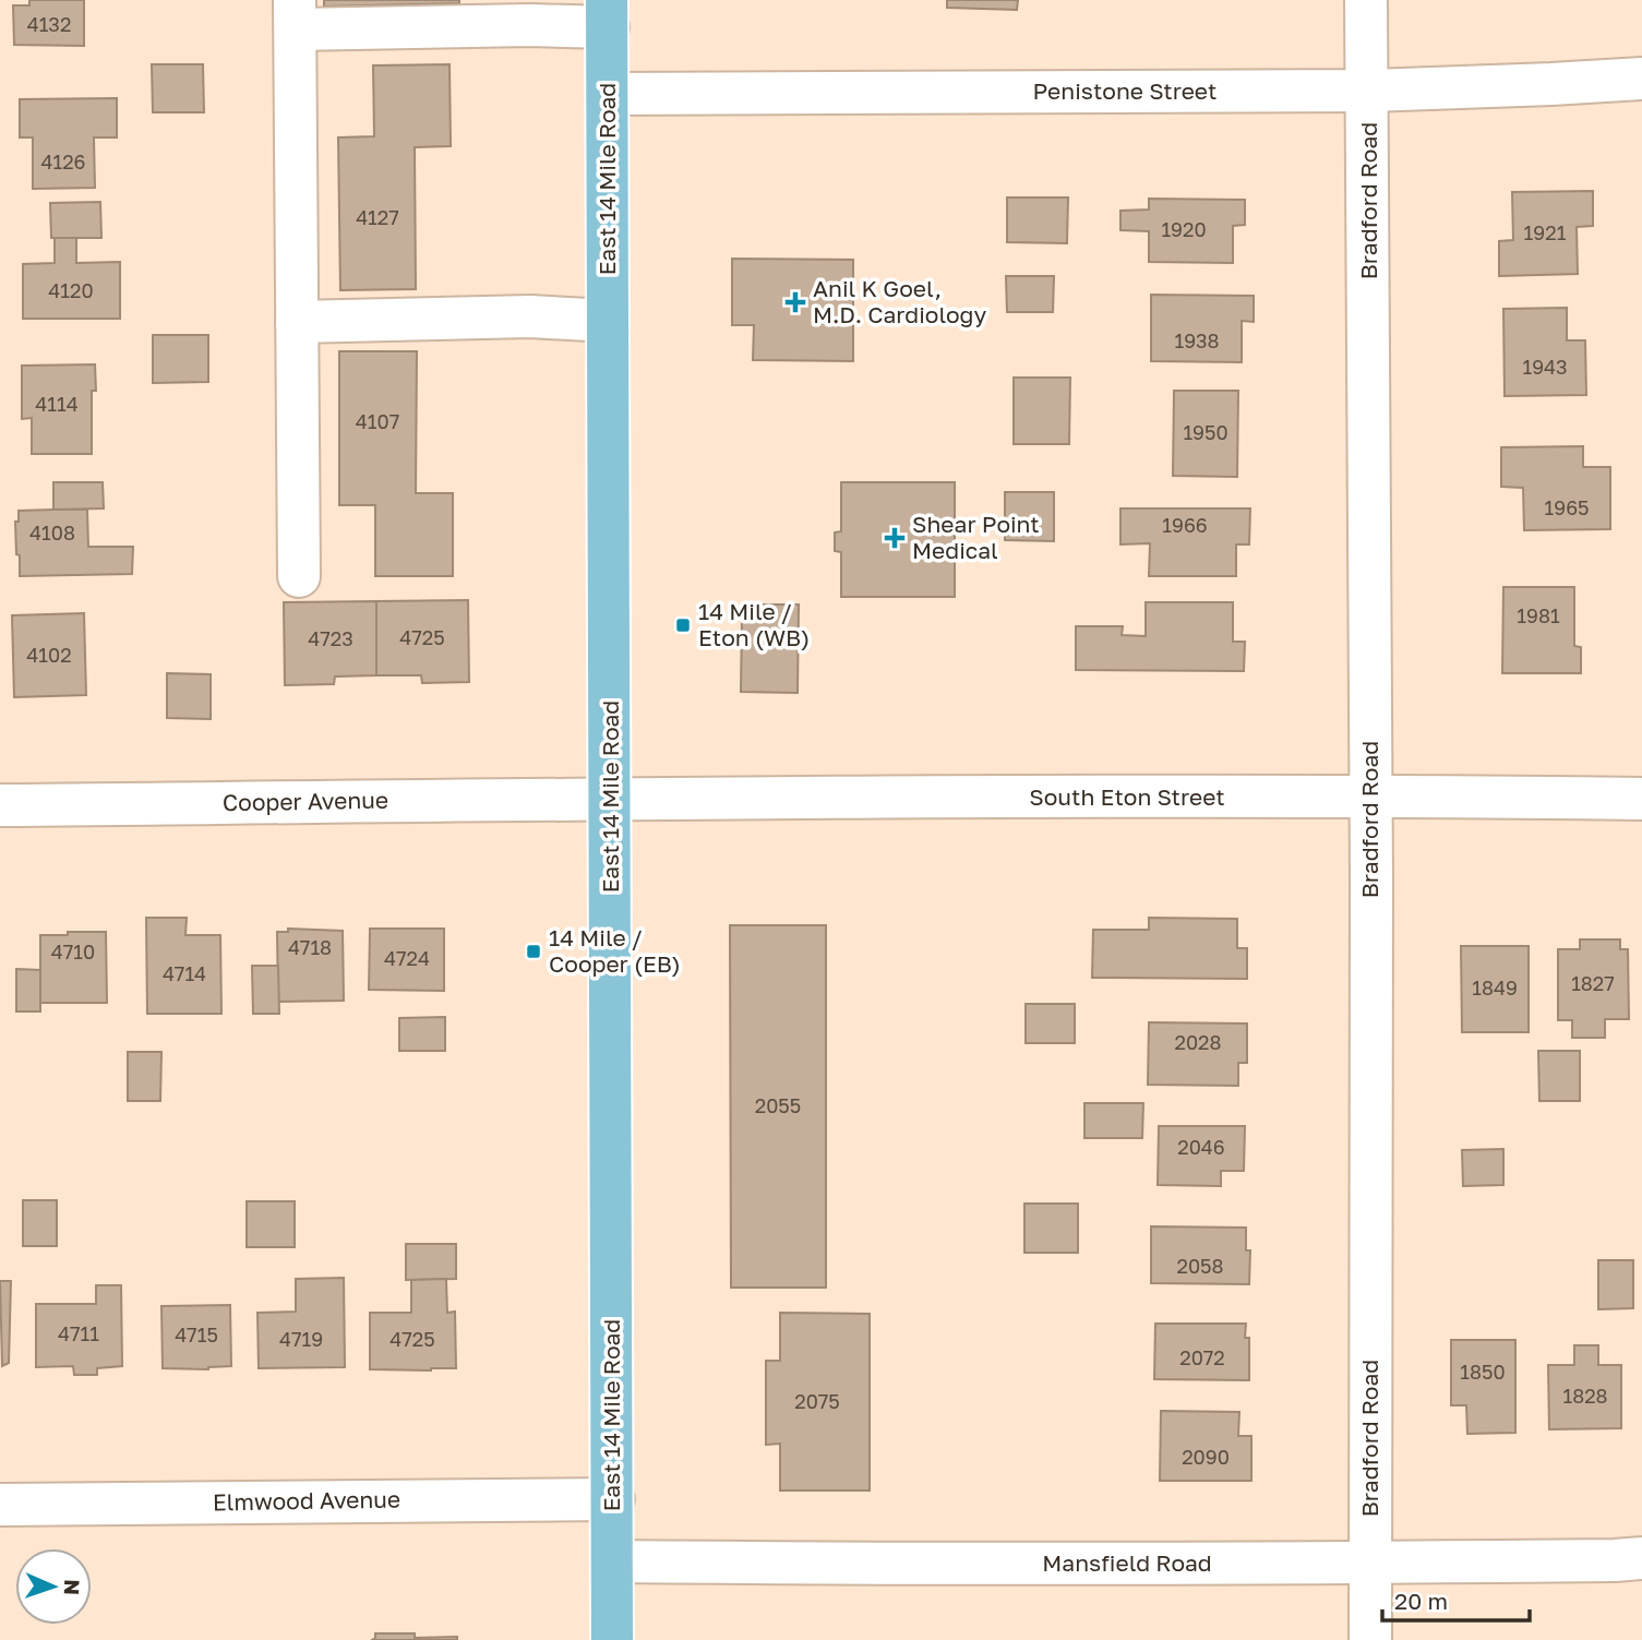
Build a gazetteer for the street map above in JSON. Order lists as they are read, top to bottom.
{
  "streets": {
    "main road": ["East 14 Mile Road"],
    "street": [
      "Penistone Street",
      "Bradford Road",
      "South Eton Street",
      "Cooper Avenue",
      "Elmwood Avenue",
      "Mansfield Road"
    ]
  },
  "crossings": [
    ["Penistone Street", "East 14 Mile Road"],
    ["Penistone Street", "Bradford Road"],
    ["East 14 Mile Road", "South Eton Street"],
    ["East 14 Mile Road", "Cooper Avenue"],
    ["East 14 Mile Road", "Elmwood Avenue"],
    ["East 14 Mile Road", "Mansfield Road"],
    ["Bradford Road", "South Eton Street"],
    ["Bradford Road", "Mansfield Road"],
    ["South Eton Street", "Cooper Avenue"]
  ],
  "places": {
    "health": ["Anil K Goel, M.D. Cardiology", "Shear Point Medical"],
    "transit": ["14 Mile / Eton (WB)", "14 Mile / Cooper (EB)"]
  },
  "house_numbers": [
    "4132",
    "4126",
    "4127",
    "1920",
    "1921",
    "4120",
    "1938",
    "1943",
    "4114",
    "4107",
    "1950",
    "1965",
    "1966",
    "4108",
    "1981",
    "4725",
    "4723",
    "4102",
    "4718",
    "4710",
    "4724",
    "4714",
    "1827",
    "1849",
    "2028",
    "2055",
    "2046",
    "2058",
    "4711",
    "4715",
    "4719",
    "4725",
    "2072",
    "1850",
    "1828",
    "2075",
    "2090"
  ],
  "scale_bar": "20 m",
  "north": "right"
}
